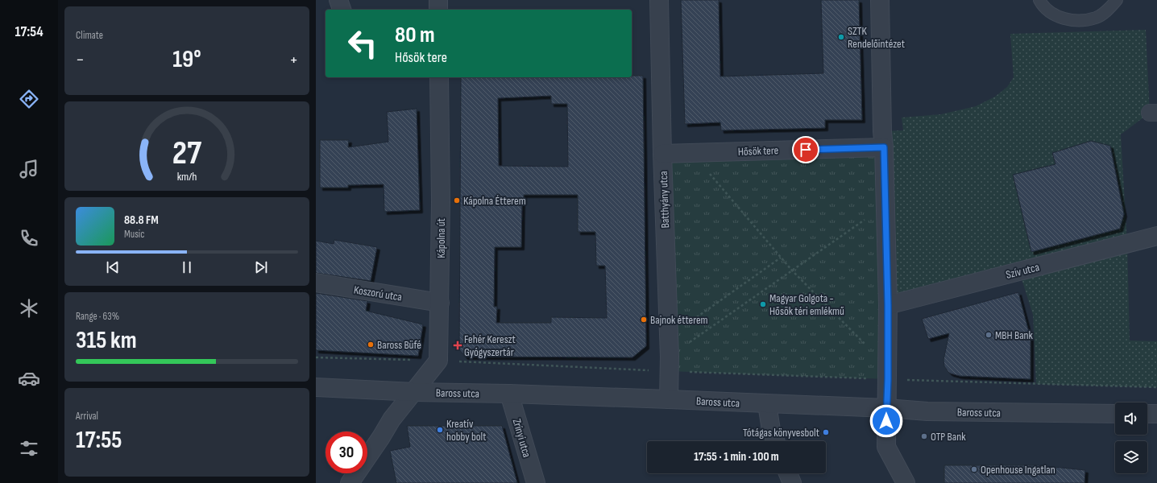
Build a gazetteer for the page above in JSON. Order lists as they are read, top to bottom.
{
  "streets": {
    "street": [
      "Hősök tere",
      "Batthyány utca",
      "Kápolna út",
      "Szív utca",
      "Koszorú utca",
      "Baross utca",
      "Zrínyi utca"
    ]
  },
  "crossings": [
    ["Hősök tere", "Batthyány utca"],
    ["Batthyány utca", "Baross utca"],
    ["Kápolna út", "Koszorú utca"],
    ["Baross utca", "Zrínyi utca"]
  ],
  "places": {
    "other": [
      "SZTK Rendelőintézet",
      "Kápolna Étterem",
      "Magyar Golgota - Hősök téri emlékmű",
      "Bajnok étterem",
      "MBH Bank",
      "Baross Büfé",
      "Kreatív hobby bolt",
      "Tótágas könyvesbolt",
      "OTP Bank",
      "Openhouse Ingatlan"
    ],
    "health": ["Fehér Kereszt Gyógyszertár"]
  },
  "page": {
    "tabs": "17:54",
    "tile": [
      "Climate",
      ["Range · 63%", "315 km"],
      ["Arrival", "17:55"]
    ],
    "turn": ["80 m", "Hősök tere"],
    "heat": ["−", "19°", "+"],
    "song": ["88.8 FM", "Music"],
    "limit": "30",
    "trip": "17:55 · 1 min · 100 m",
    "gauge": ["27", "km/h"]
  }
}
